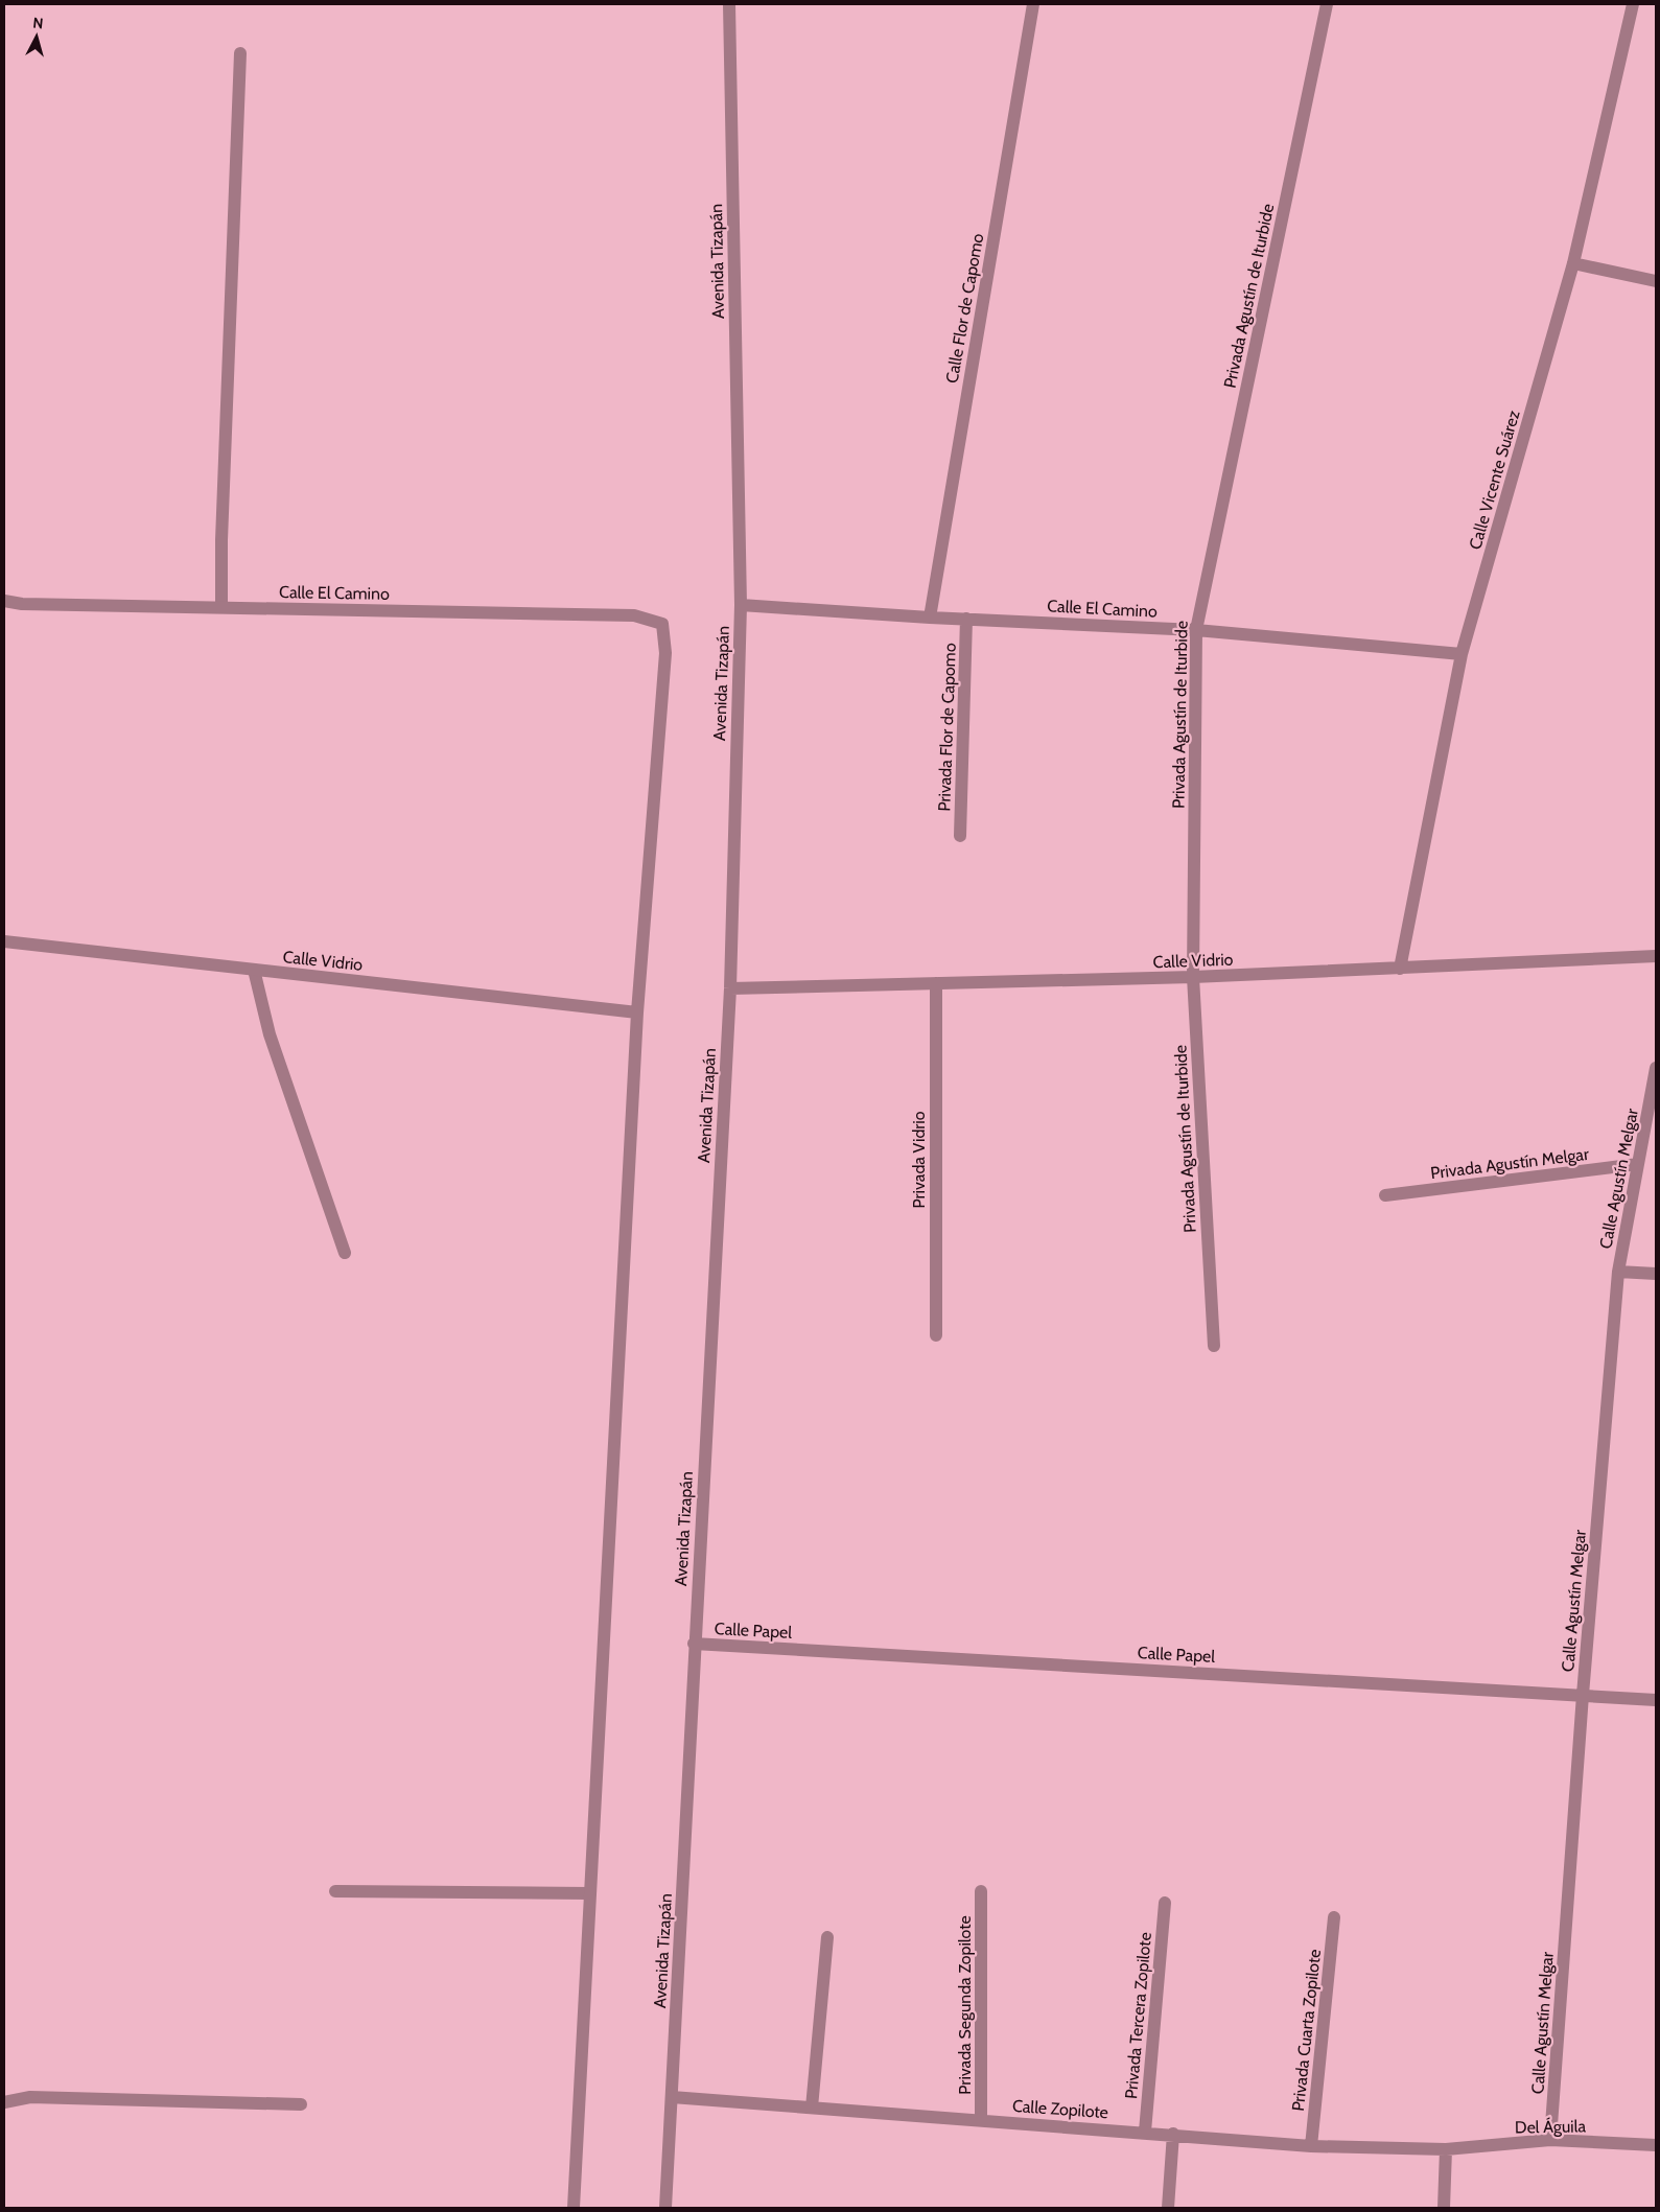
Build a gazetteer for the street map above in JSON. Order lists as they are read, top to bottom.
{
  "streets": {
    "street": [
      "Avenida Tizapán",
      "Privada Agustín de Iturbide",
      "Calle Flor de Capomo",
      "Calle Vicente Suárez",
      "Calle El Camino",
      "Privada Flor de Capomo",
      "Calle Vidrio",
      "Privada Vidrio",
      "Privada Agustín Melgar",
      "Calle Agustín Melgar",
      "Calle Papel",
      "Privada Segunda Zopilote",
      "Privada Tercera Zopilote",
      "Privada Cuarta Zopilote",
      "Calle Zopilote",
      "Del Águila"
    ]
  },
  "crossings": [
    ["Avenida Tizapán", "Calle El Camino"],
    ["Avenida Tizapán", "Calle Vidrio"],
    ["Avenida Tizapán", "Calle Papel"],
    ["Avenida Tizapán", "Calle Zopilote"],
    ["Privada Agustín de Iturbide", "Calle El Camino"],
    ["Privada Agustín de Iturbide", "Calle Vidrio"],
    ["Calle Flor de Capomo", "Calle El Camino"],
    ["Calle Vicente Suárez", "Calle El Camino"],
    ["Calle Vicente Suárez", "Calle Vidrio"],
    ["Calle El Camino", "Privada Flor de Capomo"],
    ["Calle El Camino", "Calle Vidrio"],
    ["Calle Vidrio", "Privada Vidrio"],
    ["Privada Agustín Melgar", "Calle Agustín Melgar"],
    ["Calle Agustín Melgar", "Calle Papel"],
    ["Calle Agustín Melgar", "Del Águila"],
    ["Privada Segunda Zopilote", "Calle Zopilote"],
    ["Privada Tercera Zopilote", "Calle Zopilote"],
    ["Privada Cuarta Zopilote", "Calle Zopilote"],
    ["Calle Zopilote", "Del Águila"]
  ],
  "north": "top"
}
